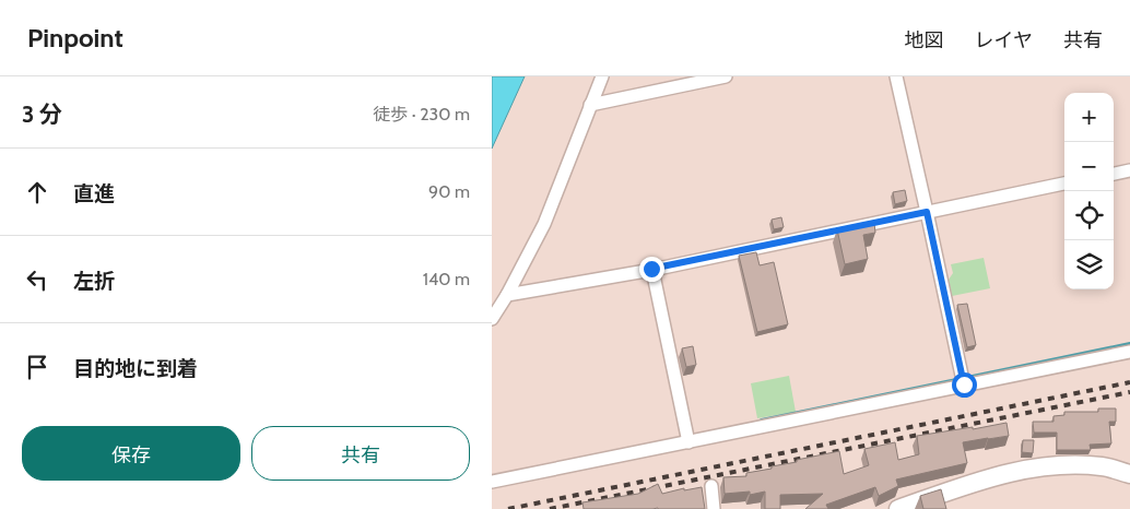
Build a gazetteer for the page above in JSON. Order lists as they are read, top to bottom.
{
  "page": {
    "header": "Pinpoint",
    "nav": ["地図", "レイヤ", "共有"],
    "heading": ["3 分", "徒歩 · 230 m"],
    "map_buttons": ["+", "−"],
    "list": [
      ["直進", "90 m"],
      ["左折", "140 m"],
      "目的地に到着"
    ],
    "buttons": ["保存", "共有"]
  }
}
